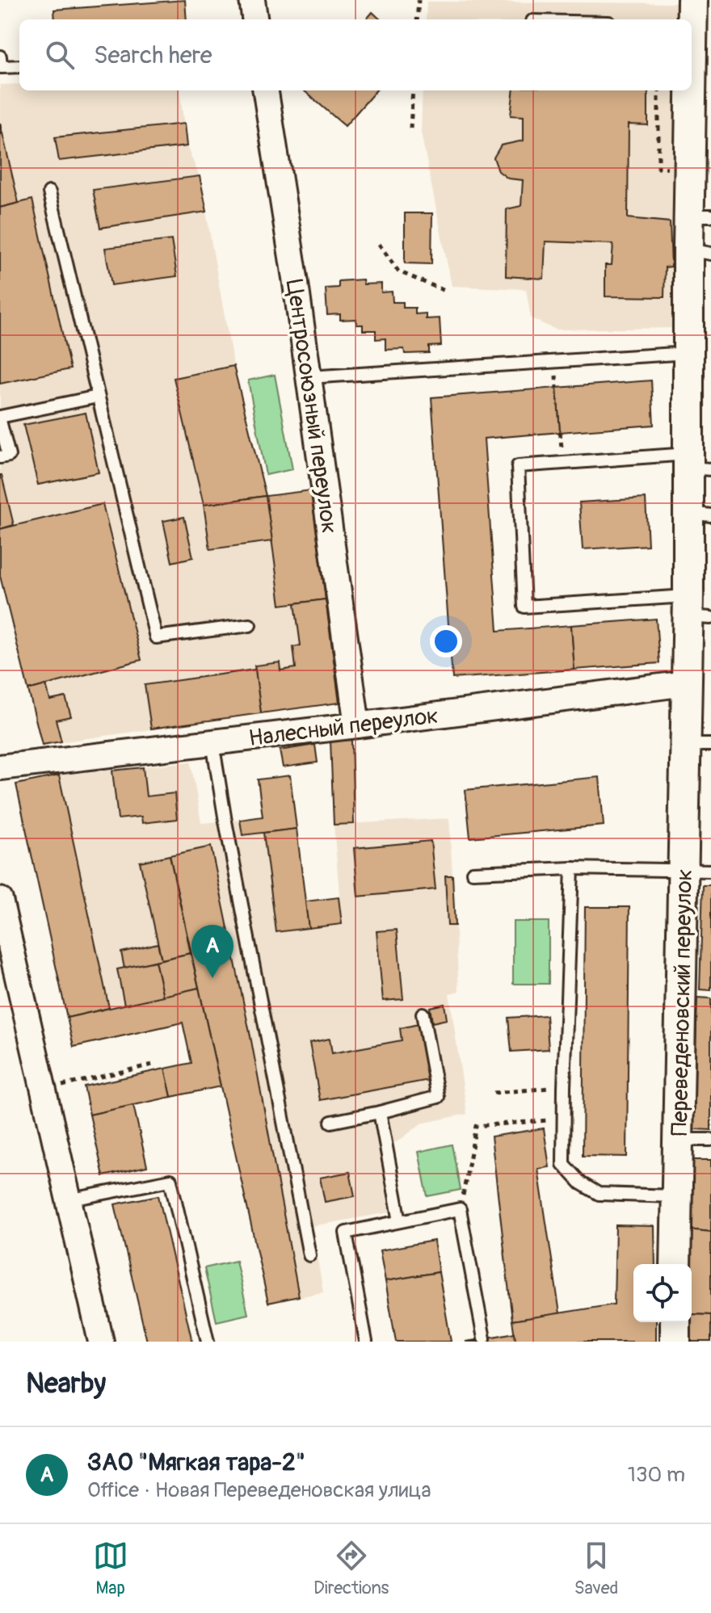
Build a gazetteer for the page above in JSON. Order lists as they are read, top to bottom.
{
  "streets": {
    "street": ["Центросоюзный переулок", "Налесный переулок", "Переведеновский переулок"]
  },
  "crossings": [
    ["Центросоюзный переулок", "Налесный переулок"],
    ["Налесный переулок", "Переведеновский переулок"]
  ],
  "page": {
    "search": "Search here",
    "pins": "A",
    "heading": "Nearby",
    "list": [
      {
        "mark": "A",
        "name": "ЗАО \"Мягкая тара-2\"",
        "note": "Office · Новая Переведеновская улица",
        "value": "130 m"
      }
    ],
    "nav": ["Map", "Directions", "Saved"]
  }
}
